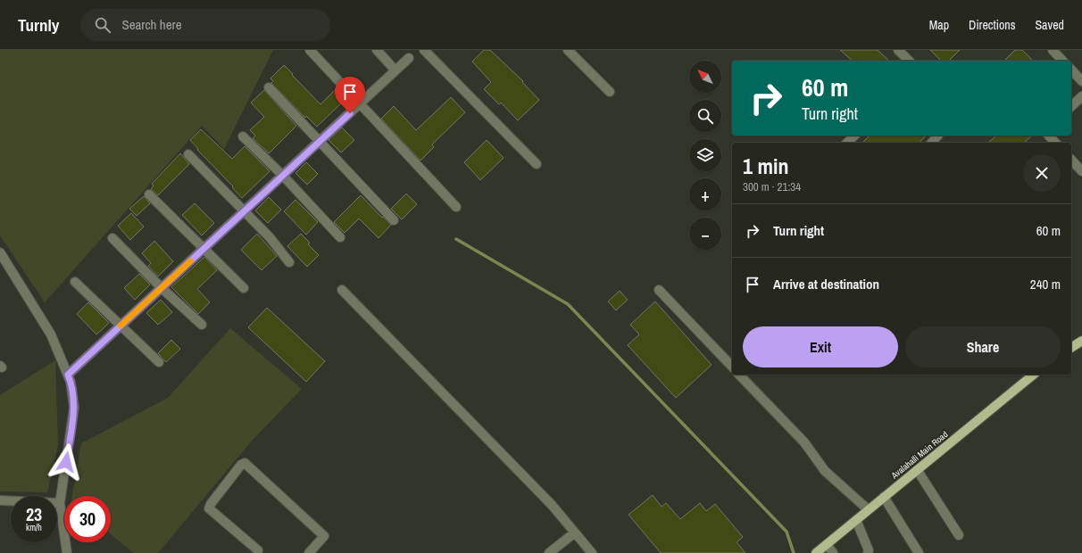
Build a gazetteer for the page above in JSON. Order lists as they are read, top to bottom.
{
  "streets": {
    "main road": ["Avalahalli Main Road"]
  },
  "north": "top left",
  "page": {
    "header": "Turnly",
    "search": "Search here",
    "nav": ["Map", "Directions", "Saved"],
    "map_buttons": ["+", "−"],
    "turn": ["60 m", "Turn right"],
    "heading": ["1 min", "300 m · 21:34"],
    "list": [
      {
        "name": "Turn right",
        "value": "60 m"
      },
      {
        "name": "Arrive at destination",
        "value": "240 m"
      }
    ],
    "buttons": ["Exit", "Share"],
    "speed": "23 km/h",
    "limit": "30"
  }
}
